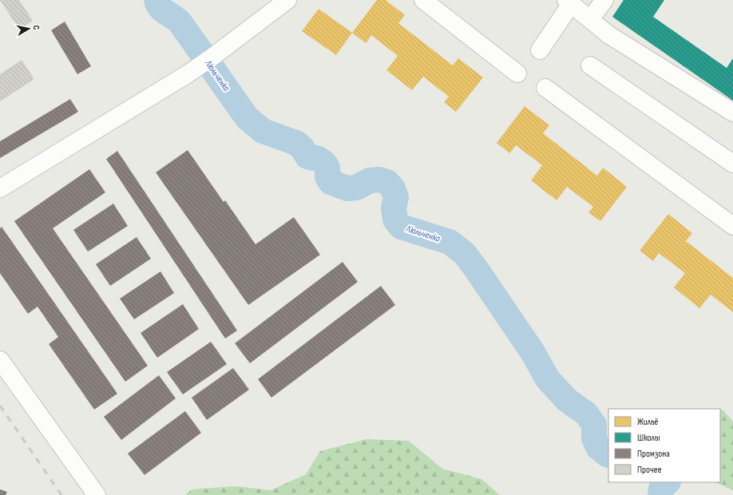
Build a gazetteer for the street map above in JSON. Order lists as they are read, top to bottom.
{
  "water": ["Люльченка"],
  "legend": [
    "Жильё",
    "Школы",
    "Промзона",
    "Прочее"
  ],
  "north": "right"
}
